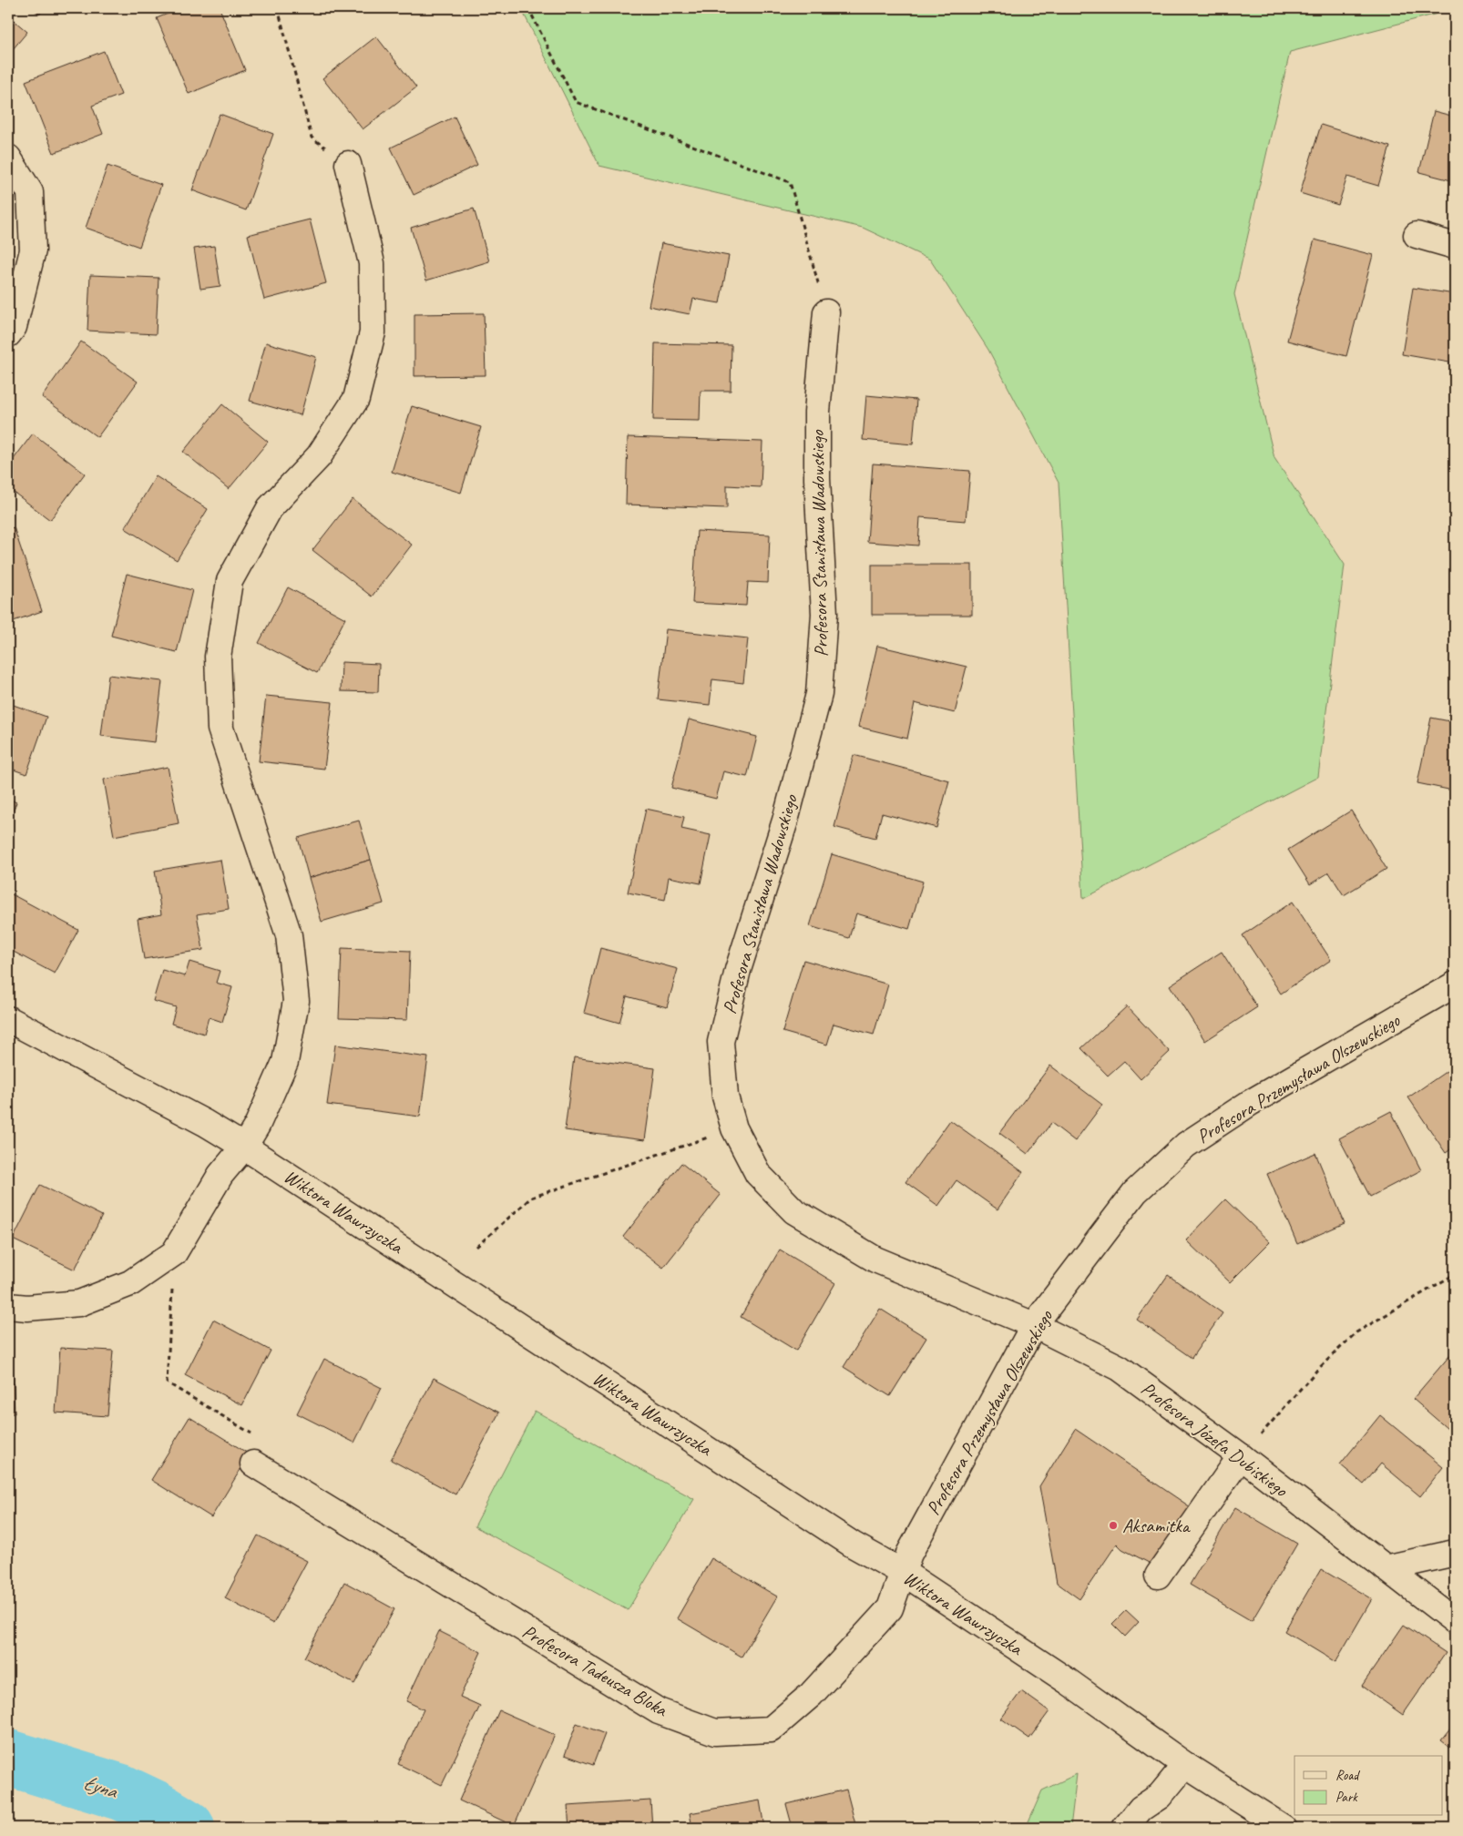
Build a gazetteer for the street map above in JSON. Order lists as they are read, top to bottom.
{
  "streets": {
    "street": [
      "Profesora Stanisława Wadowskiego",
      "Profesora Przemysława Olszewskiego",
      "Wiktora Wawrzyczka",
      "Profesora Józefa Dubiskiego",
      "Profesora Tadeusza Bloka"
    ]
  },
  "crossings": [
    ["Profesora Stanisława Wadowskiego", "Profesora Przemysława Olszewskiego"],
    ["Profesora Stanisława Wadowskiego", "Profesora Józefa Dubiskiego"],
    ["Profesora Przemysława Olszewskiego", "Wiktora Wawrzyczka"],
    ["Profesora Przemysława Olszewskiego", "Profesora Józefa Dubiskiego"],
    ["Profesora Przemysława Olszewskiego", "Profesora Tadeusza Bloka"],
    ["Wiktora Wawrzyczka", "Profesora Tadeusza Bloka"]
  ],
  "water": ["Łyna"],
  "places": ["Aksamitka"],
  "legend": ["Road", "Park"]
}
